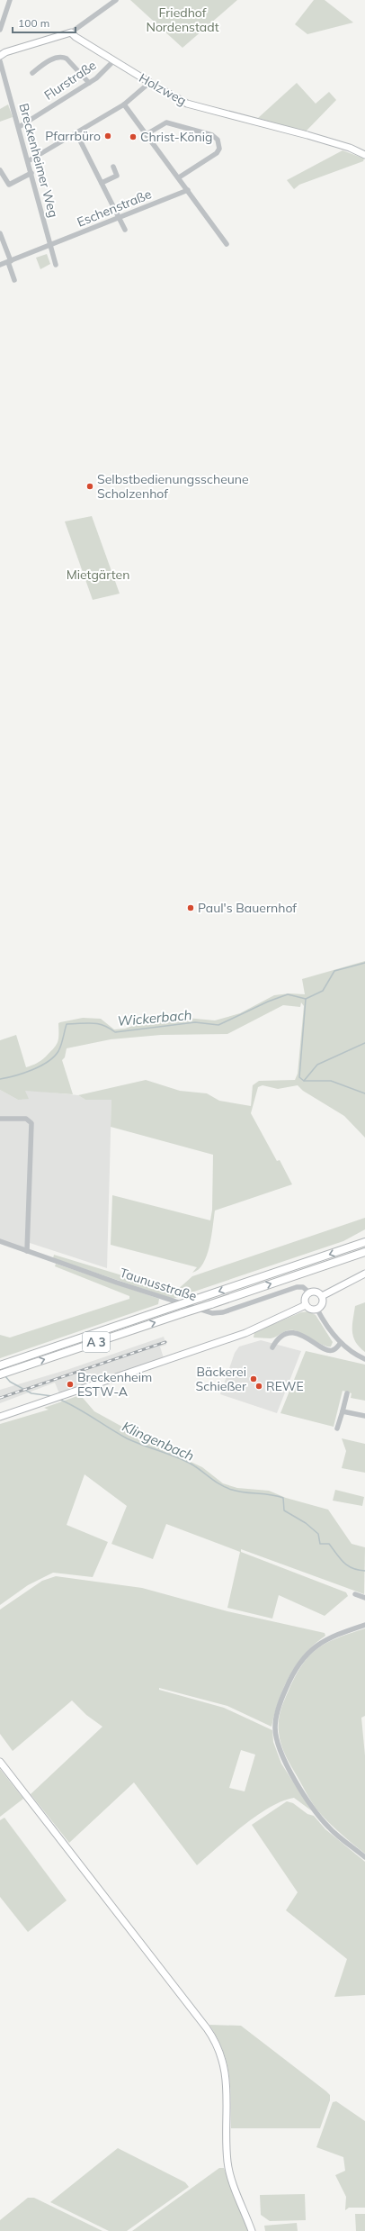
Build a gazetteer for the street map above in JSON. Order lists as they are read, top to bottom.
{
  "streets": {
    "highway": ["A 3"],
    "main road": ["Holzweg"],
    "street": [
      "Flurstraße",
      "Breckenheimer Weg",
      "Eschenstraße",
      "Taunusstraße"
    ]
  },
  "crossings": [
    ["Flurstraße", "Holzweg"],
    ["Flurstraße", "Breckenheimer Weg"],
    ["Breckenheimer Weg", "Eschenstraße"]
  ],
  "water": ["Wickerbach", "Klingenbach"],
  "parks": ["Friedhof Nordenstadt", "Mietgärten"],
  "places": [
    "Pfarrbüro",
    "Christ-König",
    "Selbstbedienungsscheune Scholzenhof",
    "Paul's Bauernhof",
    "Bäckerei Schießer",
    "Breckenheim ESTW-A",
    "REWE"
  ],
  "scale_bar": "100 m"
}
